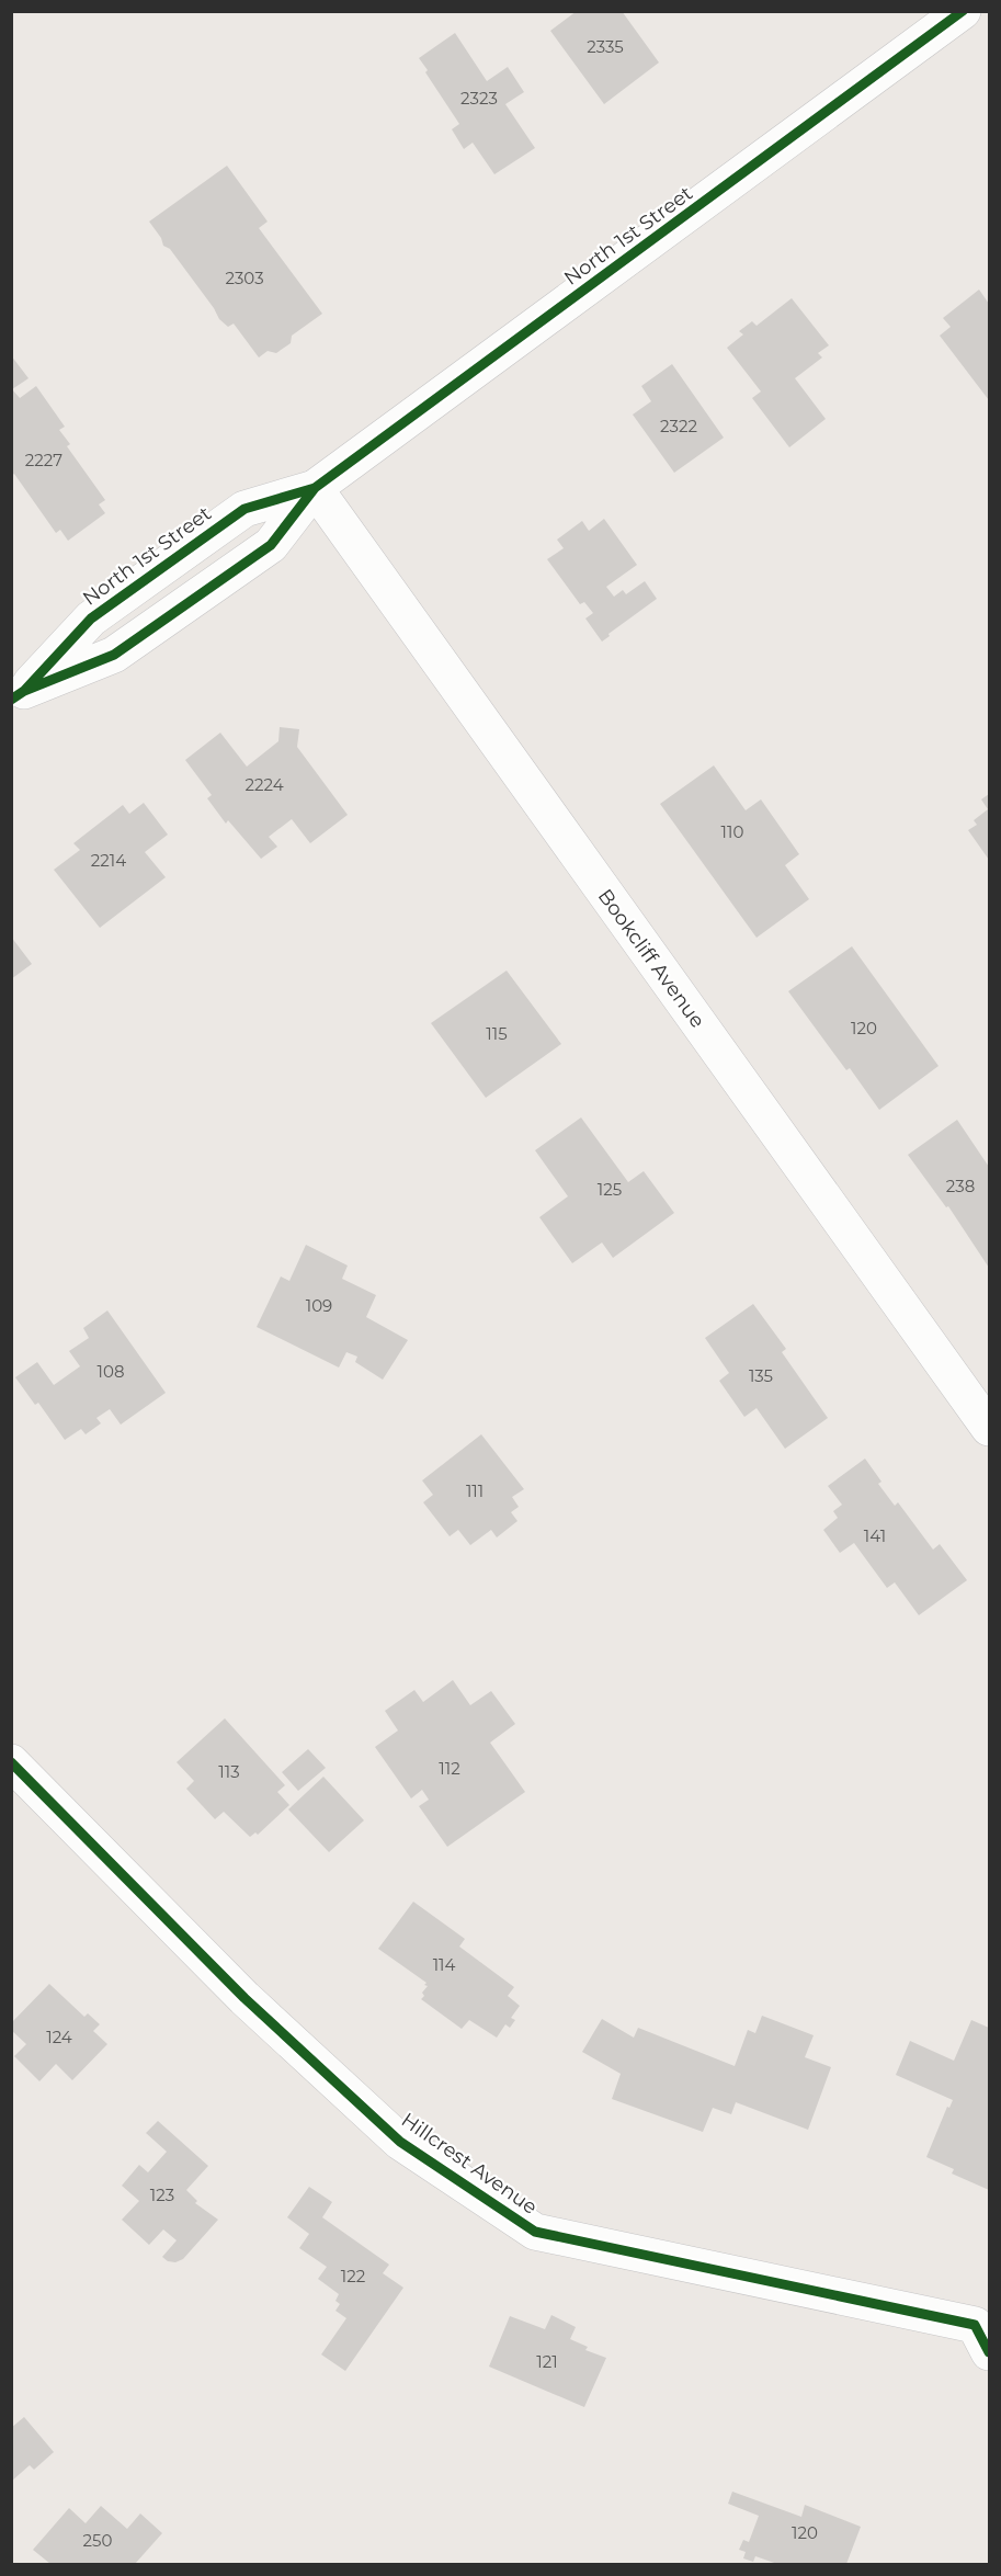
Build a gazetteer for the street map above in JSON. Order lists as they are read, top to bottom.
{
  "streets": {
    "street": ["North 1st Street", "Bookcliff Avenue", "Hillcrest Avenue"]
  },
  "crossings": [
    ["North 1st Street", "Bookcliff Avenue"]
  ],
  "house_numbers": [
    "2335",
    "2323",
    "2303",
    "2322",
    "2227",
    "2224",
    "110",
    "2214",
    "120",
    "115",
    "238",
    "125",
    "109",
    "108",
    "135",
    "111",
    "141",
    "112",
    "113",
    "114",
    "124",
    "123",
    "122",
    "121",
    "120",
    "250"
  ]
}
